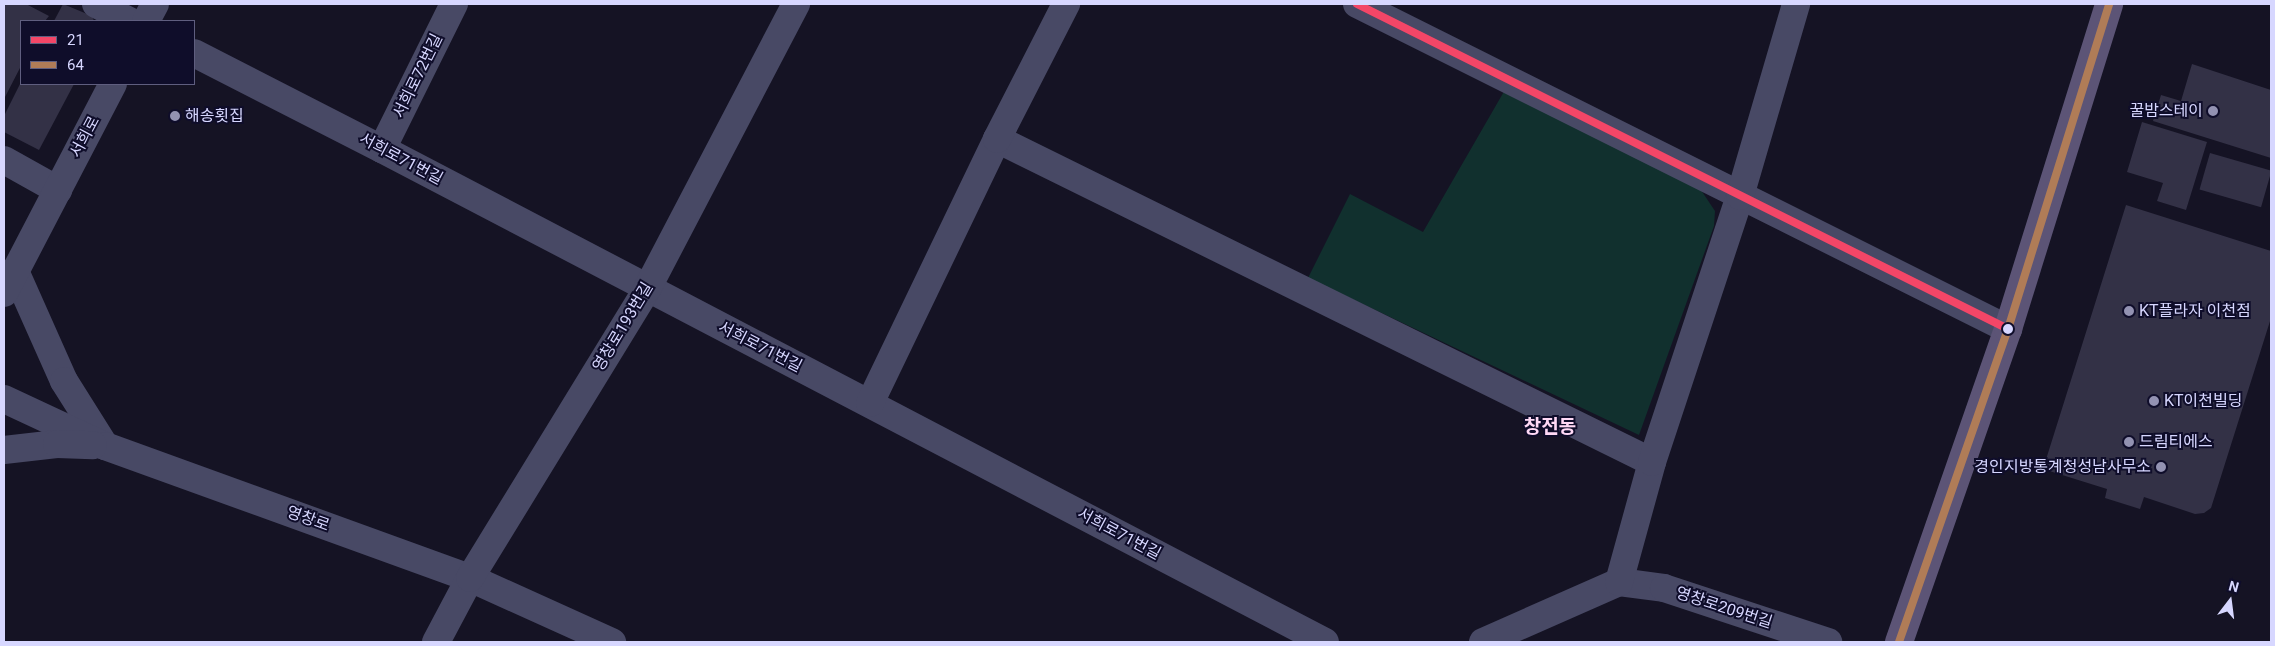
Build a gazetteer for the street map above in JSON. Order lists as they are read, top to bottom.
{
  "streets": {
    "street": [
      "서희로72번길",
      "서희로",
      "서희로71번길",
      "영창로193번길",
      "영창로",
      "영창로209번길"
    ]
  },
  "crossings": [
    ["서희로72번길", "서희로71번길"],
    ["서희로71번길", "영창로193번길"],
    ["영창로193번길", "영창로"]
  ],
  "districts": ["창전동"],
  "places": [
    "꿀밤스테이",
    "해송횟집",
    "KT플라자 이천점",
    "KT이천빌딩",
    "드림티에스",
    "경인지방통계청성남사무소"
  ],
  "lines": ["transit line 21", "transit line 64"],
  "legend": ["21", "64"],
  "north": "top"
}
